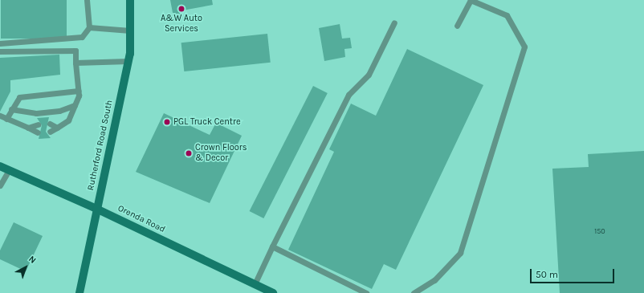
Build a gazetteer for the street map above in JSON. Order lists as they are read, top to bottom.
{
  "streets": {
    "street": ["Rutherford Road South", "Orenda Road"]
  },
  "crossings": [
    ["Rutherford Road South", "Orenda Road"]
  ],
  "places": ["A&W Auto Services", "PGL Truck Centre", "Crown Floors & Decor"],
  "house_numbers": ["150"],
  "scale_bar": "50 m",
  "north": "top right"
}
